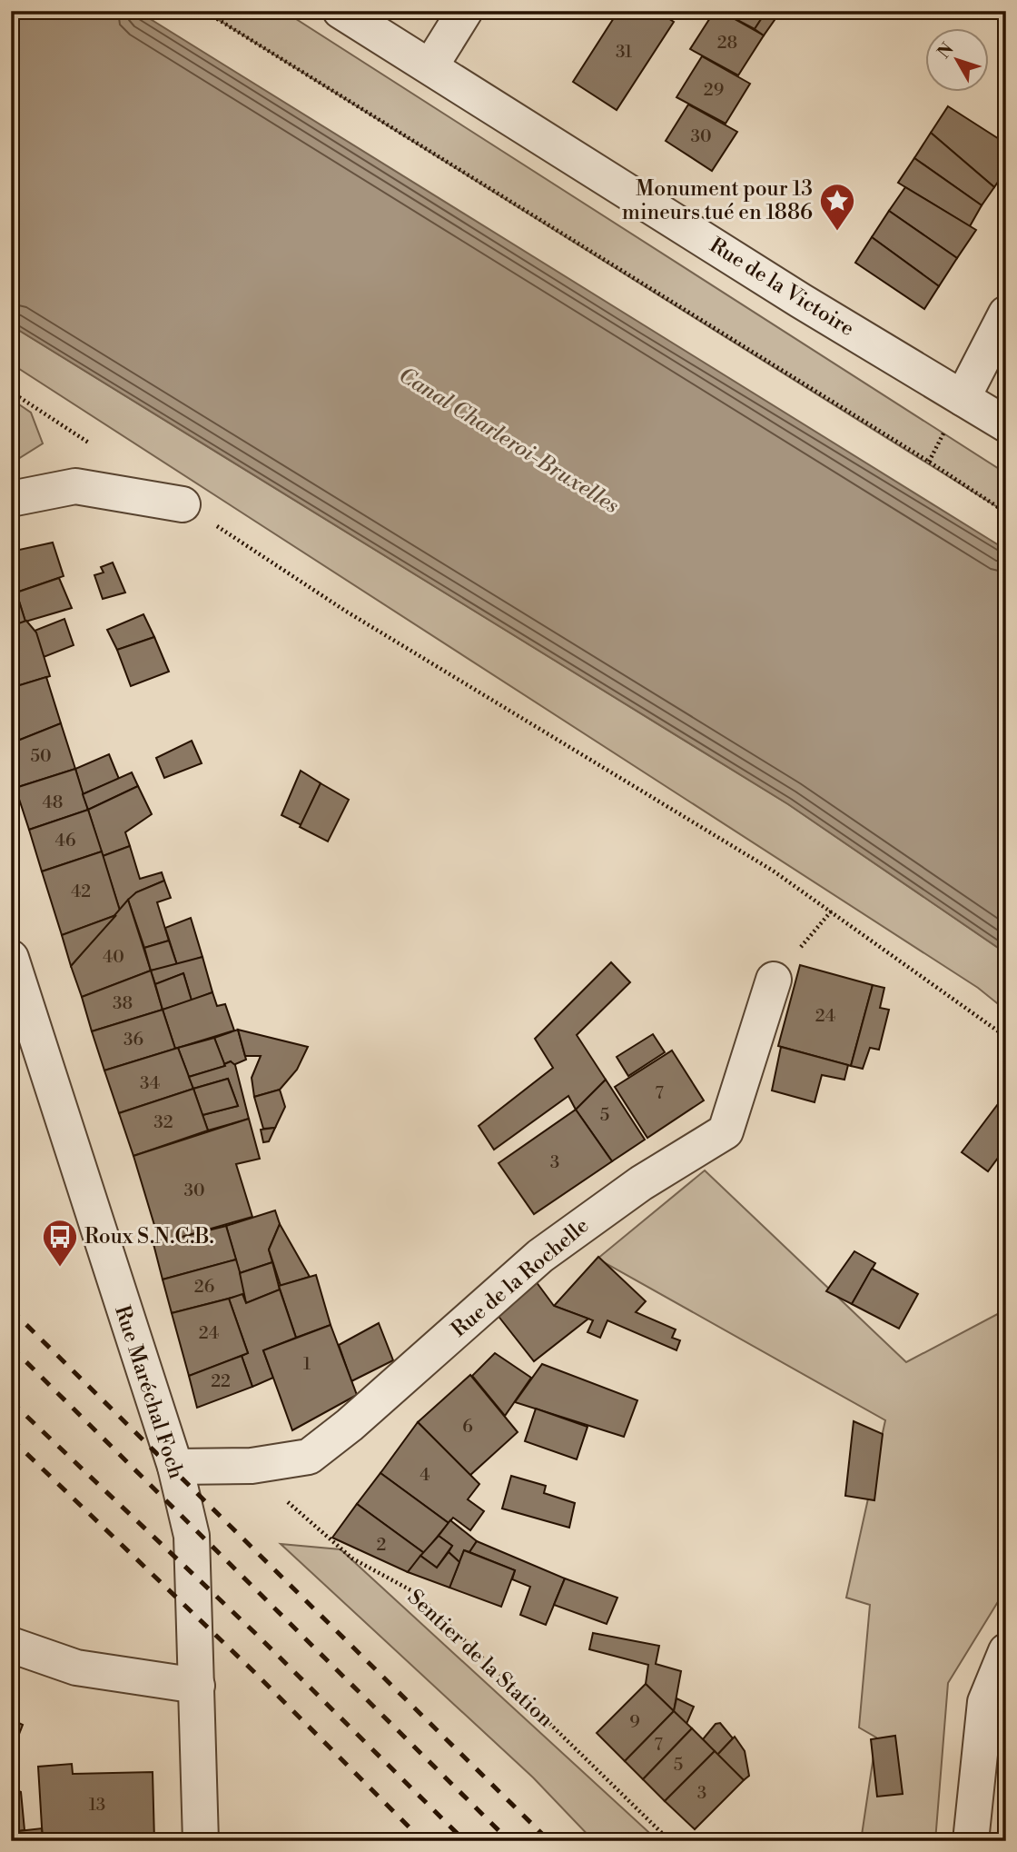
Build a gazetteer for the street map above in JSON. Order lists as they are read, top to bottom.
{
  "streets": {
    "street": ["Rue de la Victoire", "Rue de la Rochelle", "Rue Maréchal Foch"],
    "path": ["Sentier de la Station"]
  },
  "crossings": [
    ["Rue de la Rochelle", "Rue Maréchal Foch"],
    ["Rue de la Rochelle", "Sentier de la Station"]
  ],
  "water": ["Canal Charleroi-Bruxelles"],
  "places": {
    "place": ["Monument pour 13 mineurs tué en 1886"],
    "bus stop": ["Roux S.N.C.B."]
  },
  "house_numbers": [
    "28",
    "31",
    "29",
    "30",
    "50",
    "48",
    "46",
    "42",
    "40",
    "38",
    "24",
    "36",
    "34",
    "7",
    "5",
    "32",
    "3",
    "30",
    "26",
    "24",
    "1",
    "22",
    "6",
    "4",
    "2",
    "9",
    "7",
    "5",
    "3",
    "13"
  ],
  "north": "top left"
}
